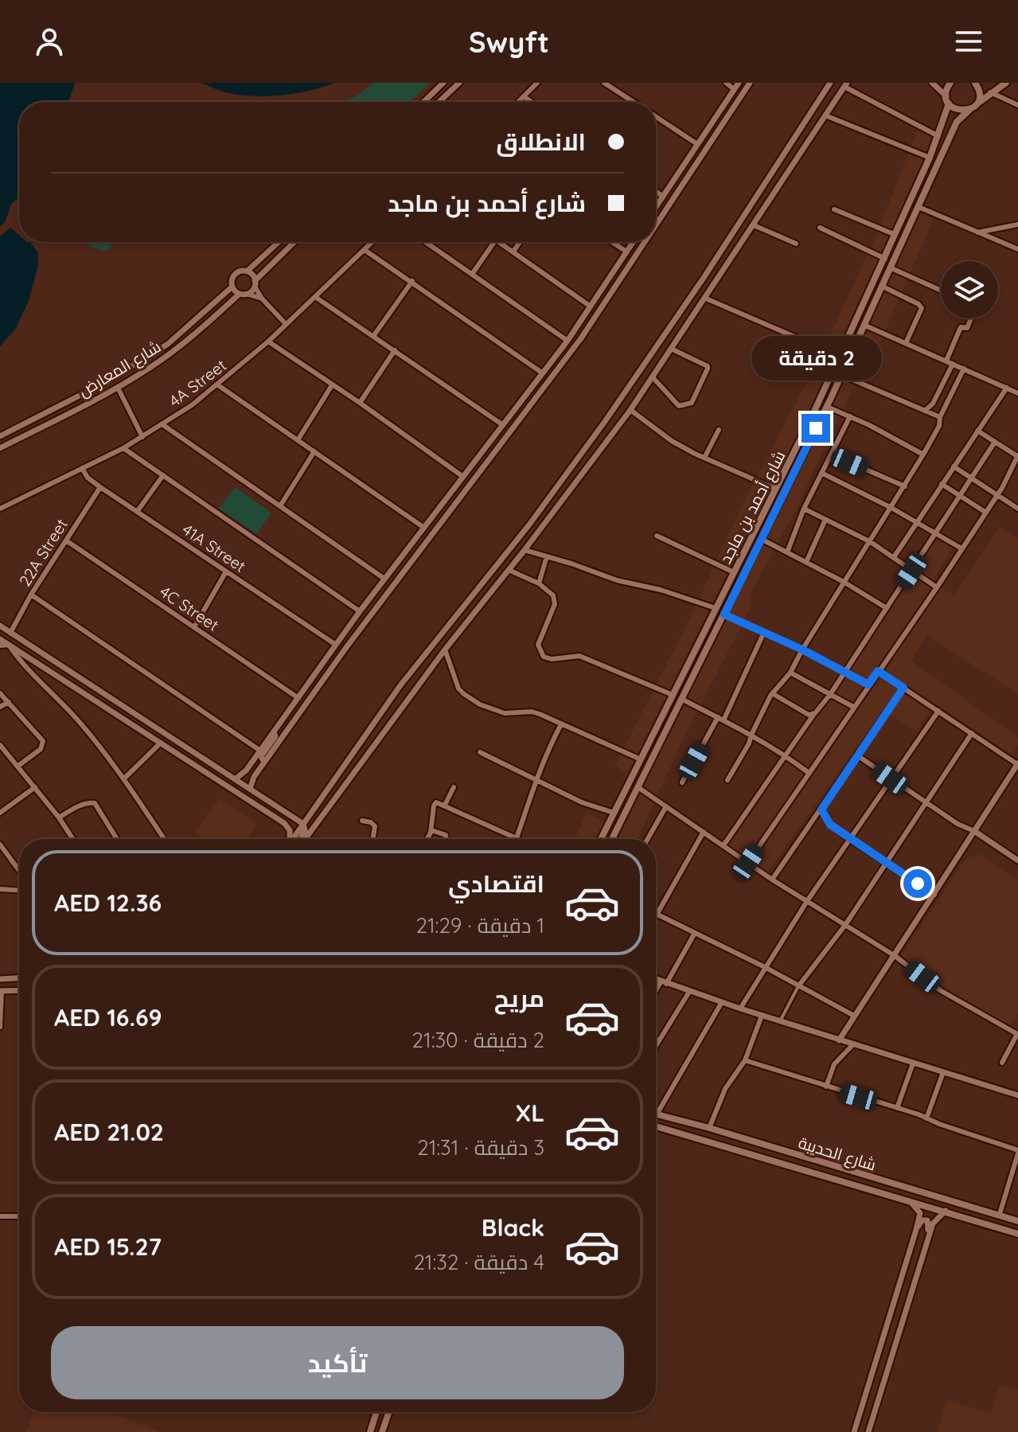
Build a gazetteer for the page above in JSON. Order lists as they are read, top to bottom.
{
  "streets": {
    "main road": ["شارع أحمد بن ماجد", "شارع الحديبة"],
    "street": [
      "شارع المعارض",
      "4A Street",
      "41A Street",
      "22A Street",
      "4C Street"
    ]
  },
  "crossings": [
    ["4A Street", "41A Street"],
    ["41A Street", "22A Street"],
    ["22A Street", "4C Street"]
  ],
  "page": {
    "header": "Swyft",
    "banner": ["الانطلاق", "شارع أحمد بن ماجد"],
    "bubble": "2 دقيقة",
    "list": [
      {
        "name": "اقتصادي",
        "note": "1 دقيقة · 21:29",
        "value": "AED 12.36"
      },
      {
        "name": "مريح",
        "note": "2 دقيقة · 21:30",
        "value": "AED 16.69"
      },
      {
        "name": "XL",
        "note": "3 دقيقة · 21:31",
        "value": "AED 21.02"
      },
      {
        "name": "Black",
        "note": "4 دقيقة · 21:32",
        "value": "AED 15.27"
      }
    ],
    "buttons": "تأكيد"
  }
}
